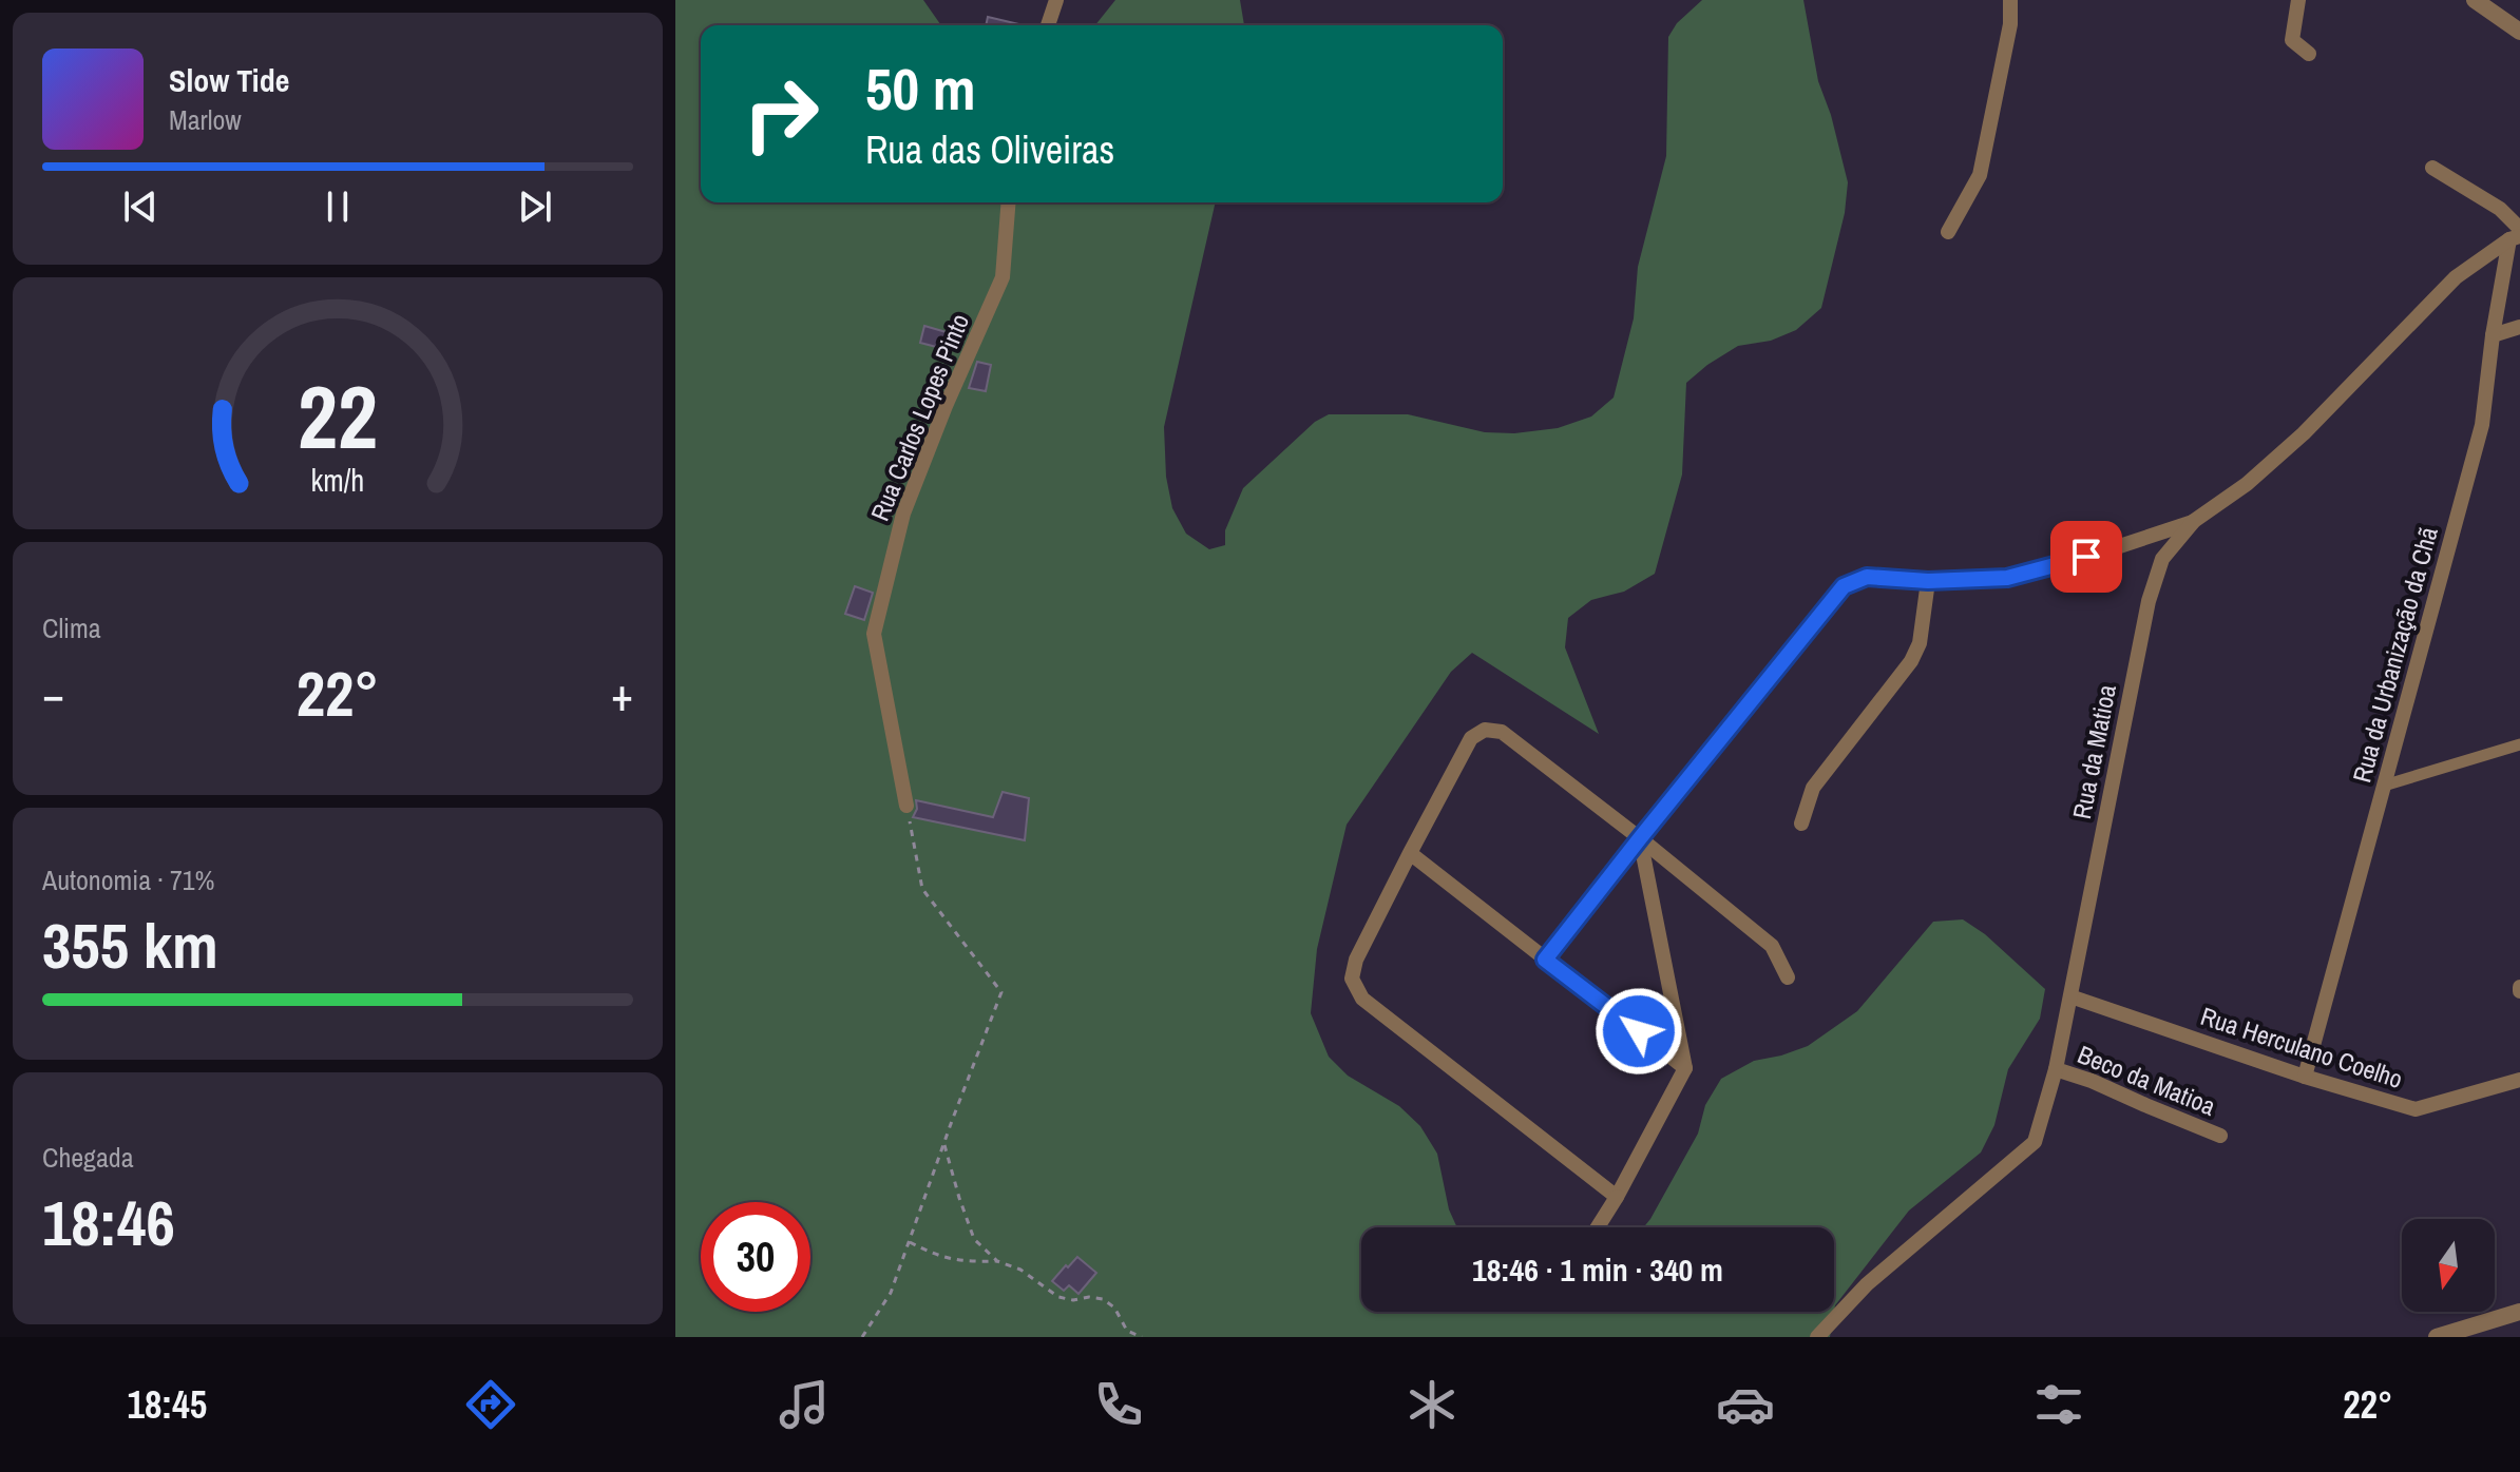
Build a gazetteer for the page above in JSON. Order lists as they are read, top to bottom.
{
  "streets": {
    "street": [
      "Rua Carlos Lopes Pinto",
      "Rua da Urbanização da Chã",
      "Rua da Matioa",
      "Rua Herculano Coelho",
      "Beco da Matioa"
    ]
  },
  "crossings": [
    ["Rua da Urbanização da Chã", "Rua da Matioa"],
    ["Rua da Urbanização da Chã", "Rua Herculano Coelho"],
    ["Rua da Matioa", "Rua Herculano Coelho"],
    ["Rua da Matioa", "Beco da Matioa"]
  ],
  "north": "bottom",
  "page": {
    "turn": ["50 m", "Rua das Oliveiras"],
    "song": ["Slow Tide", "Marlow"],
    "tile": [
      "Clima",
      ["Autonomia · 71%", "355 km"],
      ["Chegada", "18:46"]
    ],
    "heat": ["−", "22°", "+"],
    "limit": "30",
    "trip": "18:46 · 1 min · 340 m",
    "tabs": ["18:45", "22°"],
    "gauge": ["22", "km/h"]
  }
}
